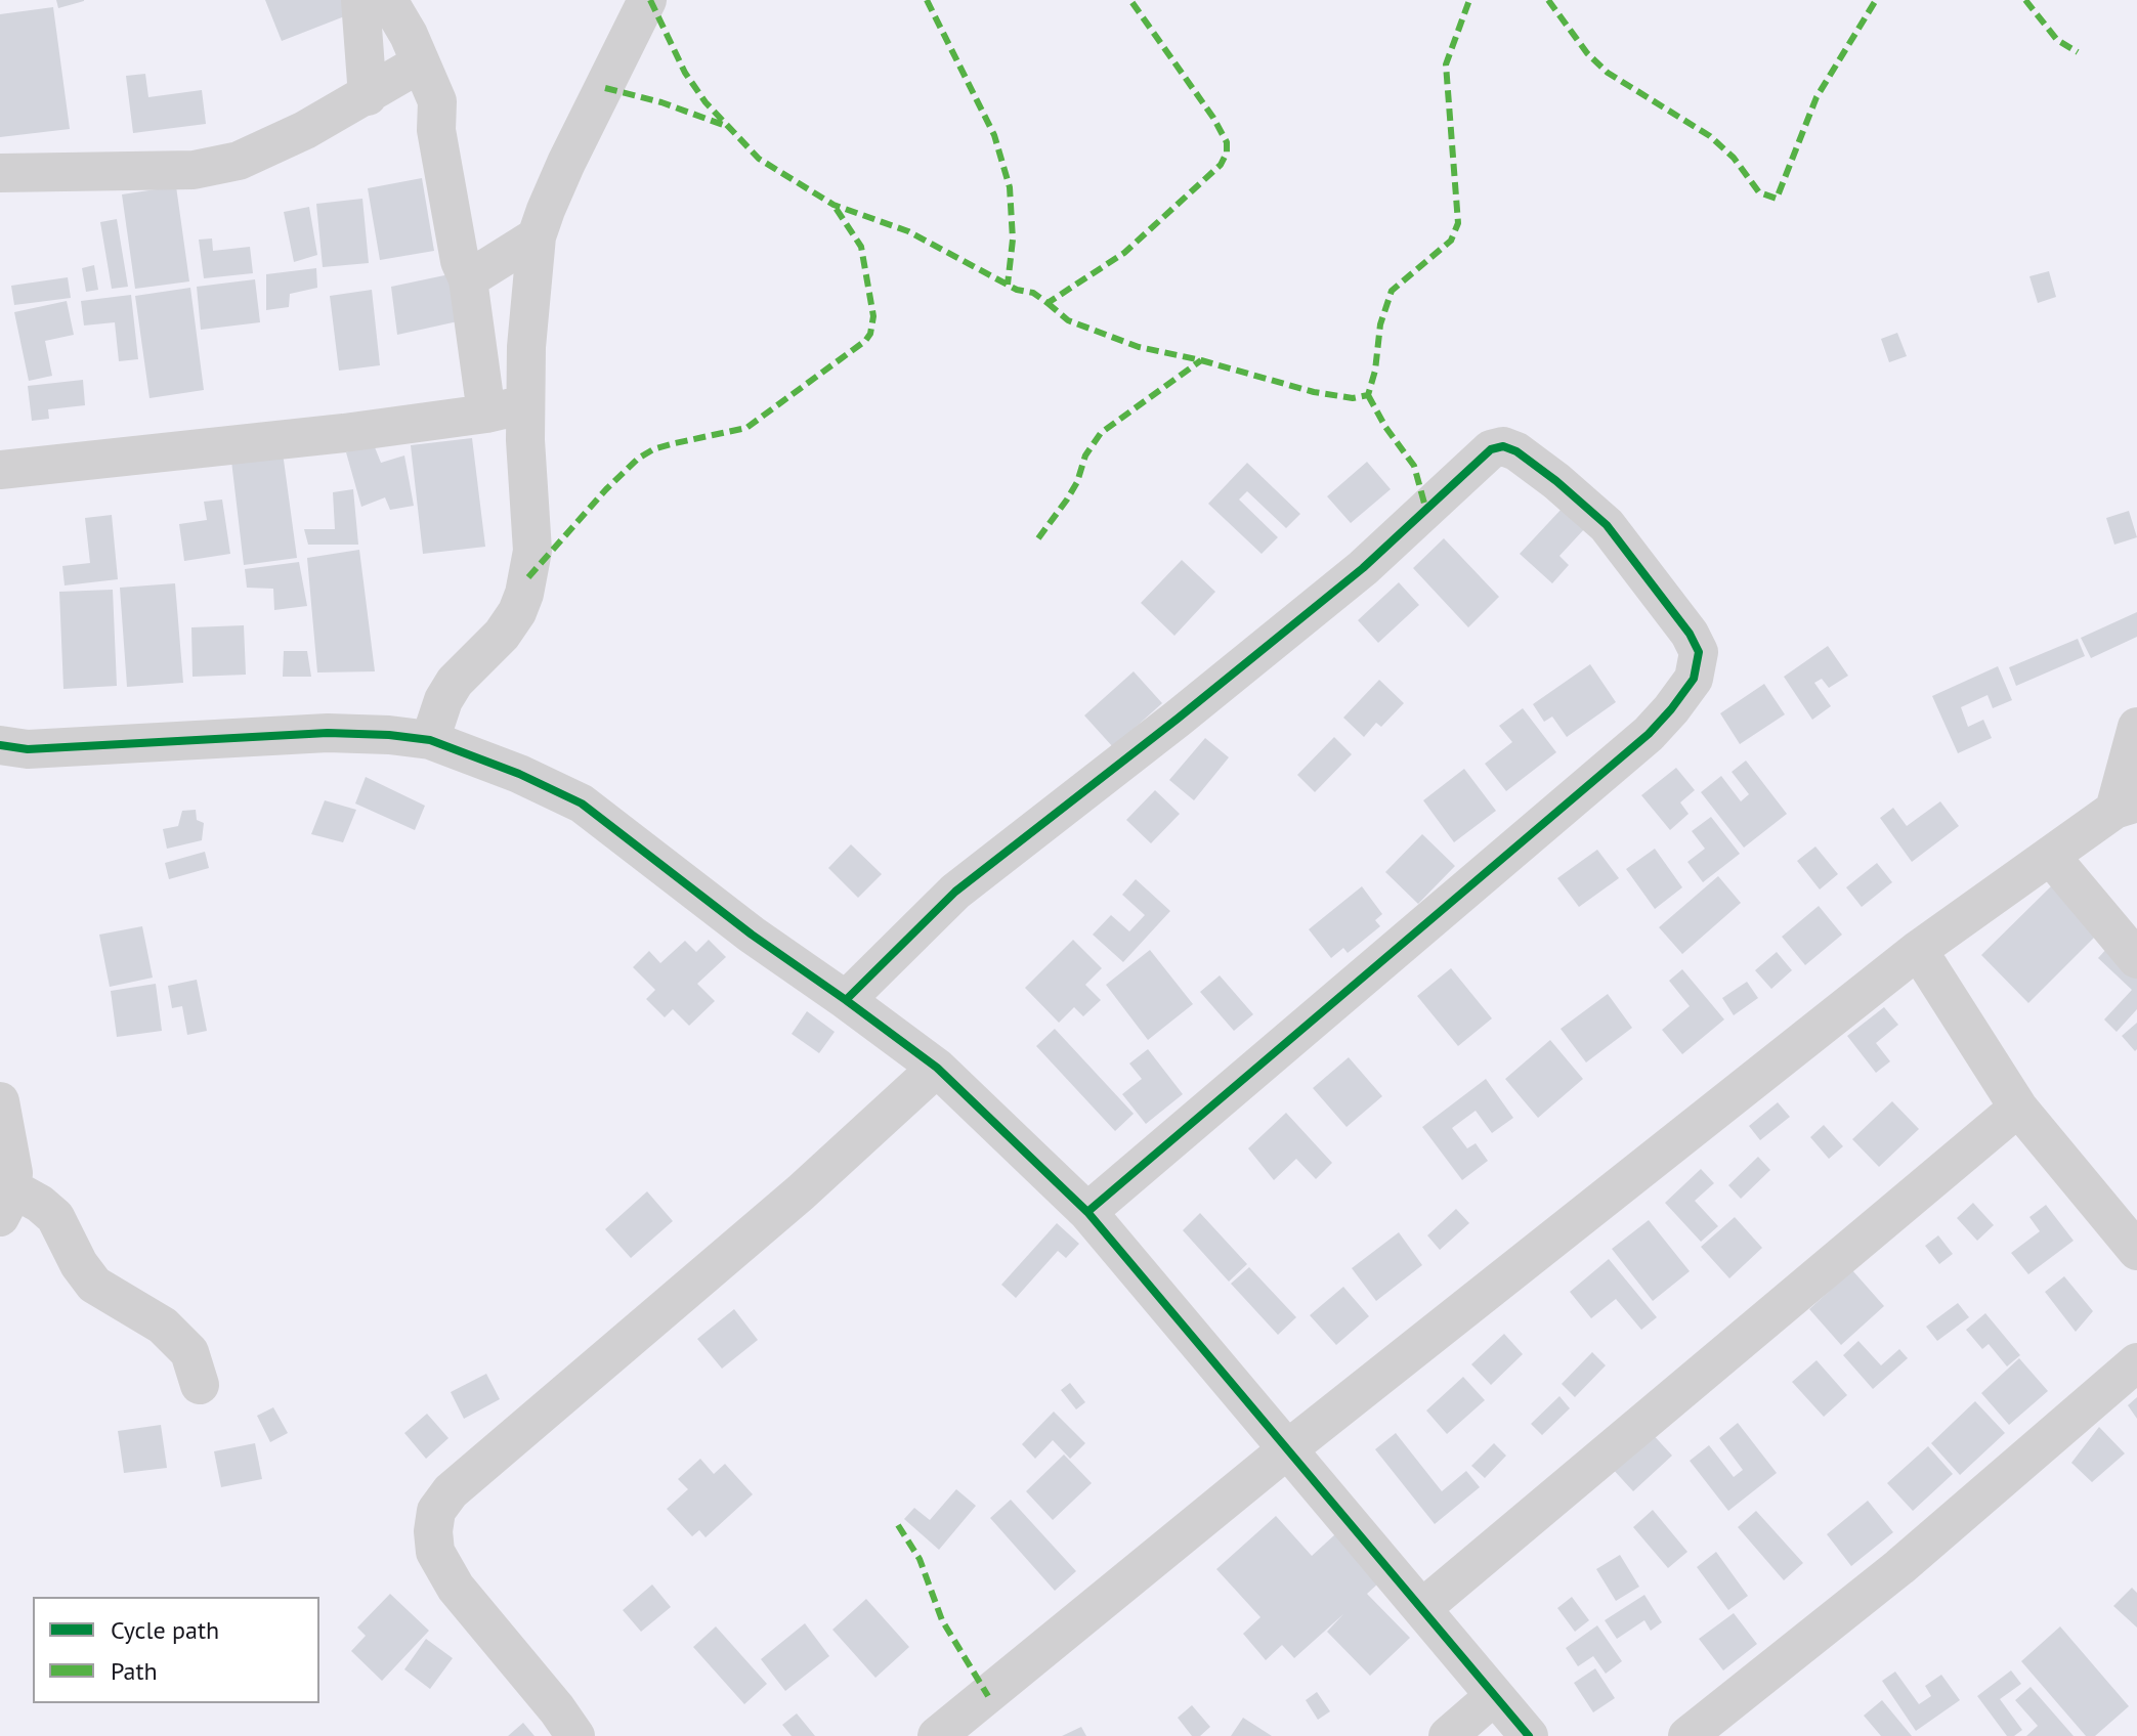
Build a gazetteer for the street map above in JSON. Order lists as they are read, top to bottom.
{
  "legend": ["Cycle path", "Path"]
}
